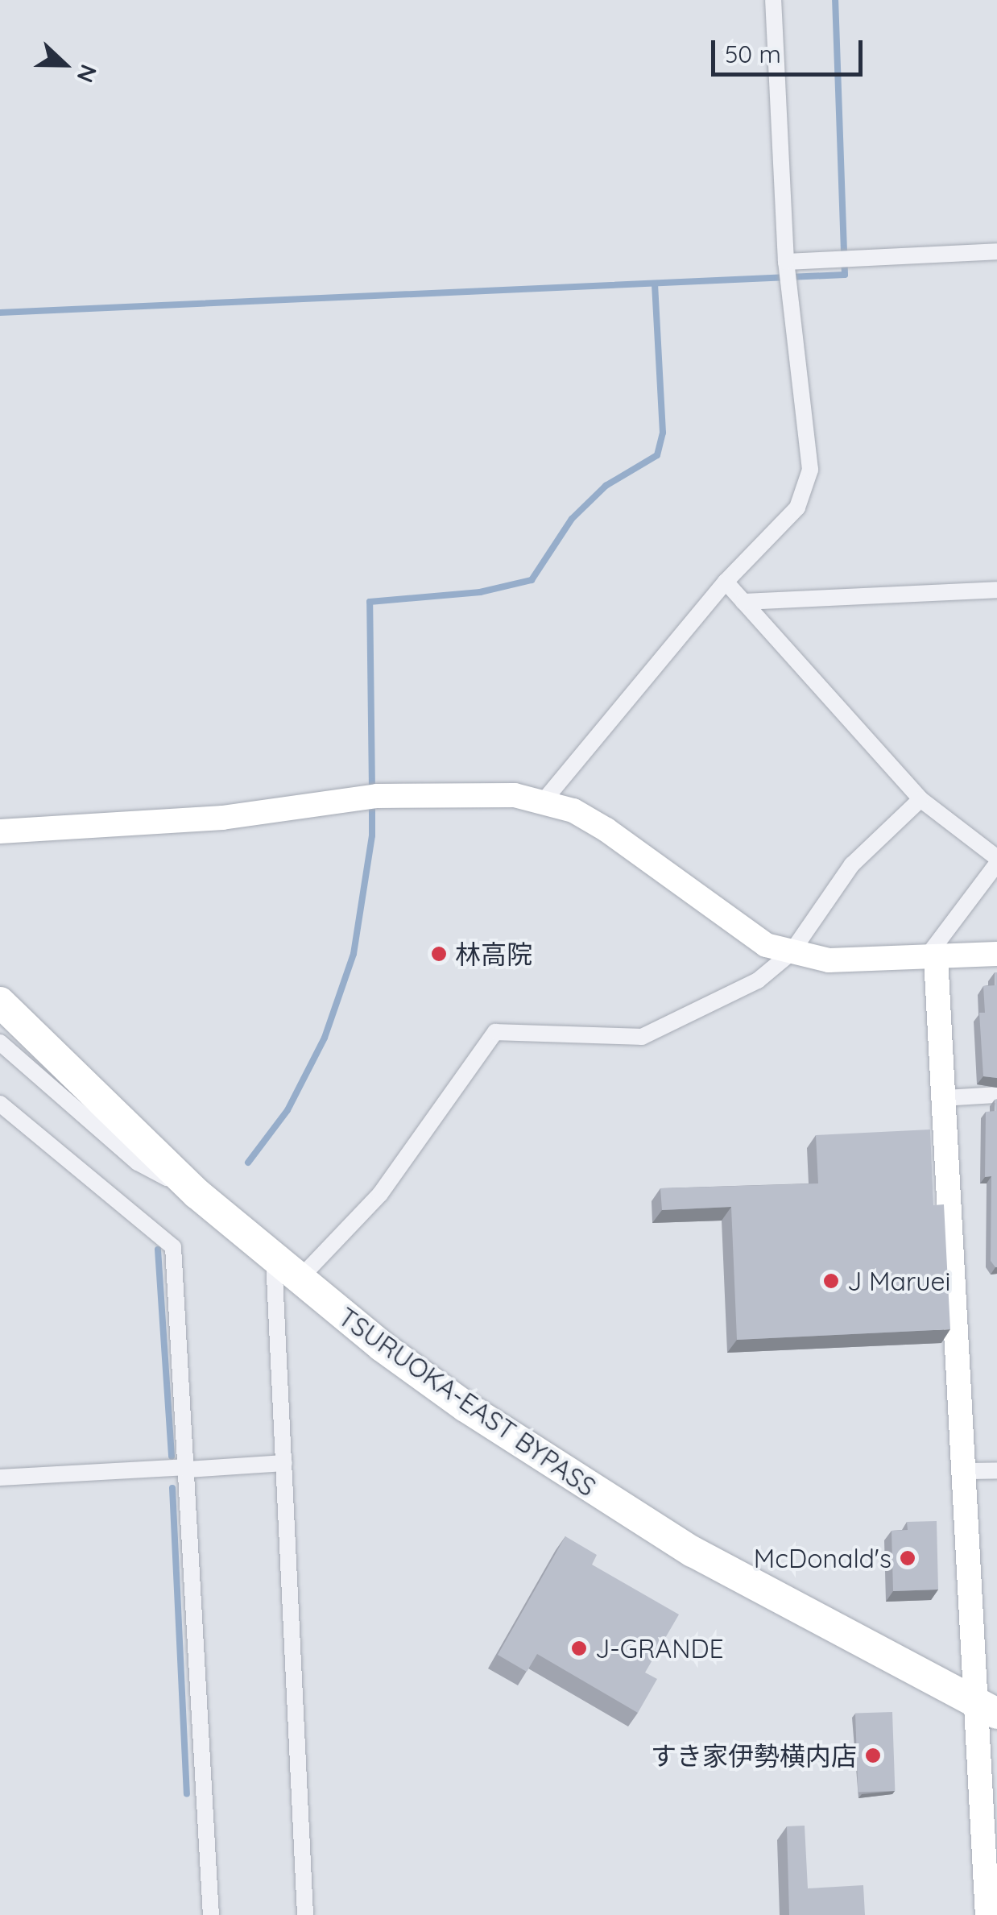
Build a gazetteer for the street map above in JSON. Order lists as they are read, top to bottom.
{
  "streets": {
    "highway": ["TSURUOKA-EAST BYPASS"]
  },
  "places": [
    "林高院",
    "J Maruei",
    "McDonald's",
    "J-GRANDE",
    "すき家伊勢横内店"
  ],
  "scale_bar": "50 m",
  "north": "right"
}
